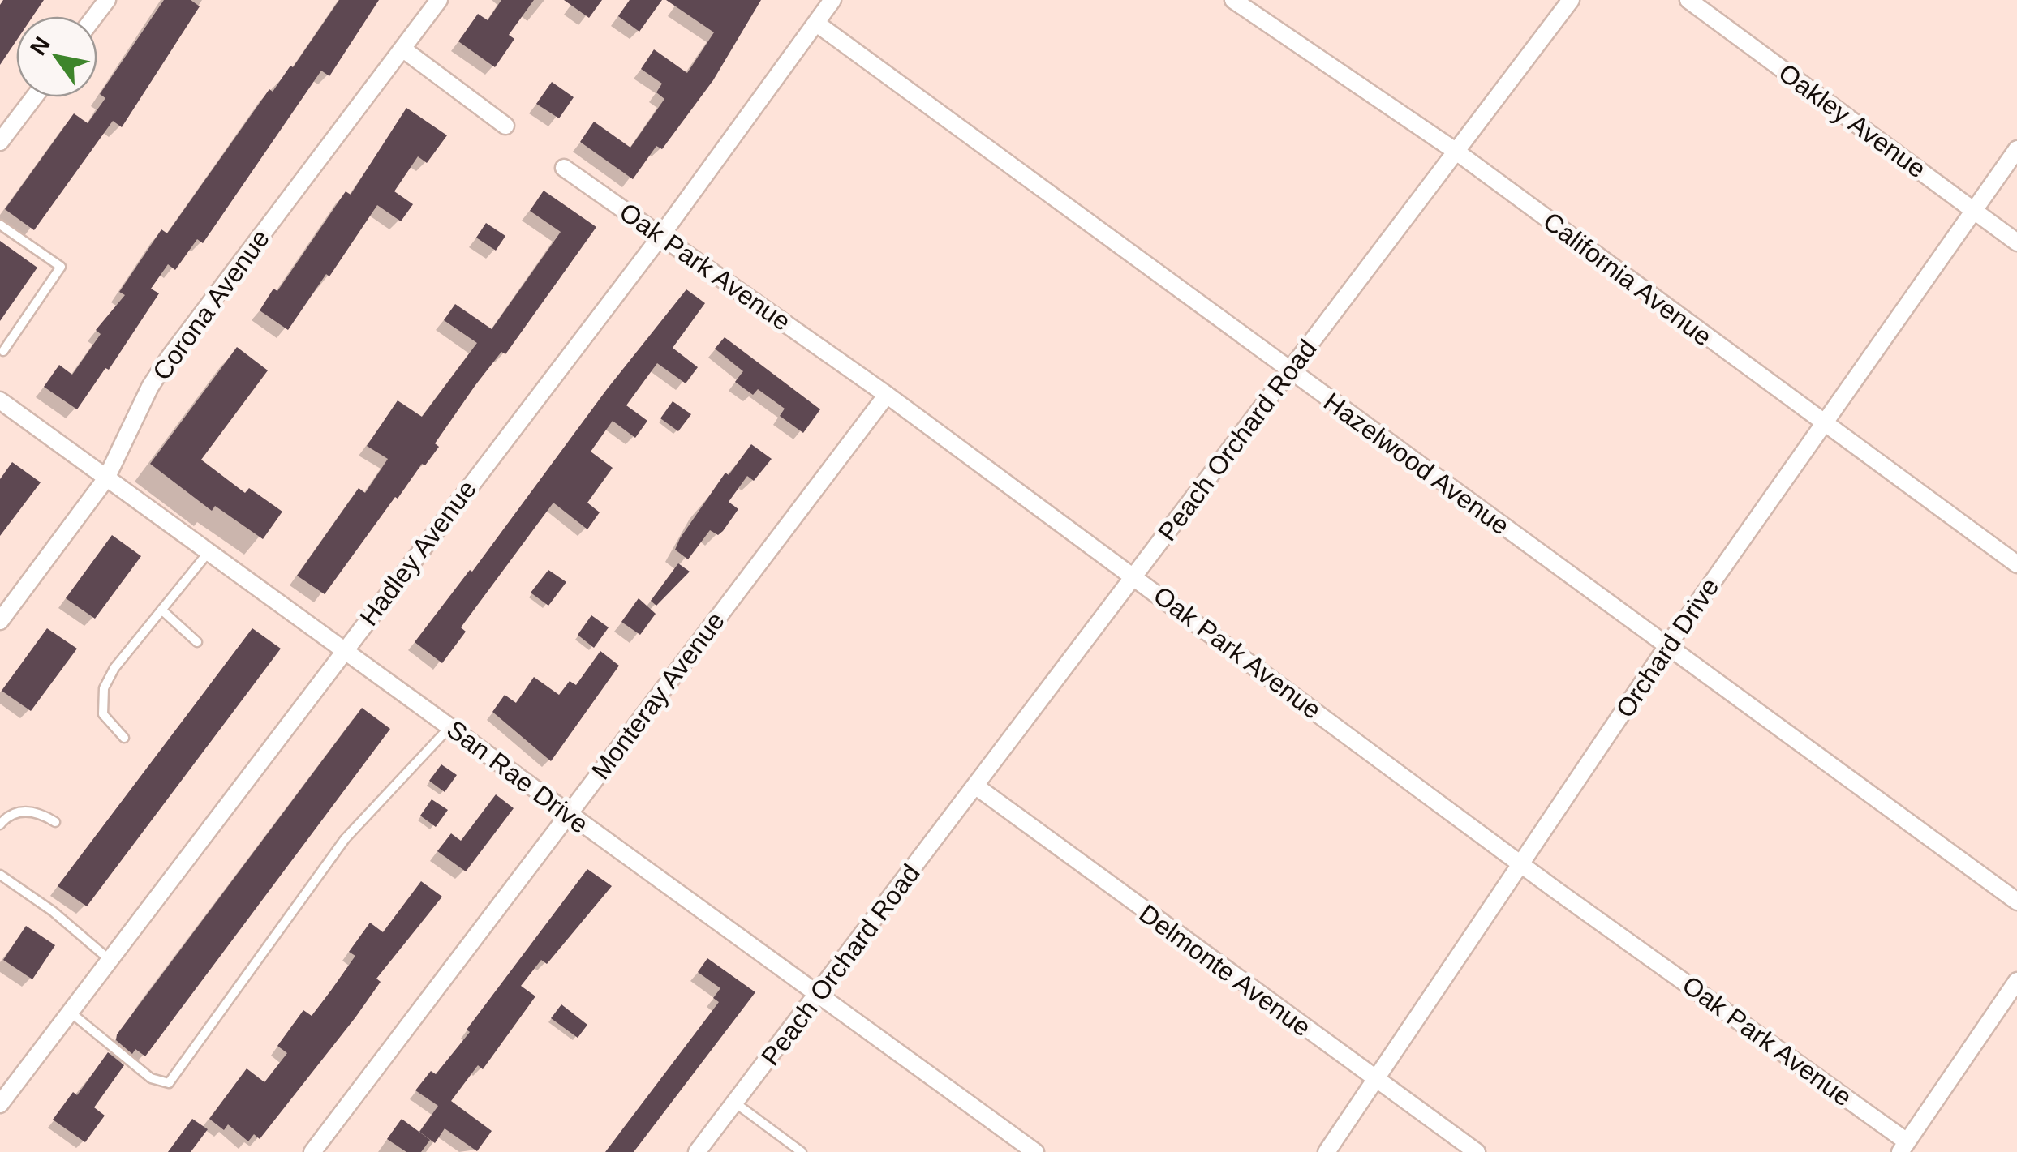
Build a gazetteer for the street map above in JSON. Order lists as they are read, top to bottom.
{
  "streets": {
    "street": [
      "Oakley Avenue",
      "Oak Park Avenue",
      "California Avenue",
      "Corona Avenue",
      "Peach Orchard Road",
      "Hazelwood Avenue",
      "Hadley Avenue",
      "Orchard Drive",
      "Monteray Avenue",
      "San Rae Drive",
      "Delmonte Avenue"
    ]
  },
  "crossings": [
    ["Oakley Avenue", "Orchard Drive"],
    ["Oak Park Avenue", "Peach Orchard Road"],
    ["Oak Park Avenue", "Hadley Avenue"],
    ["Oak Park Avenue", "Orchard Drive"],
    ["Oak Park Avenue", "Monteray Avenue"],
    ["California Avenue", "Peach Orchard Road"],
    ["California Avenue", "Orchard Drive"],
    ["Corona Avenue", "San Rae Drive"],
    ["Peach Orchard Road", "Hazelwood Avenue"],
    ["Peach Orchard Road", "San Rae Drive"],
    ["Peach Orchard Road", "Delmonte Avenue"],
    ["Hazelwood Avenue", "Hadley Avenue"],
    ["Hazelwood Avenue", "Orchard Drive"],
    ["Hadley Avenue", "San Rae Drive"],
    ["Orchard Drive", "Delmonte Avenue"],
    ["Monteray Avenue", "San Rae Drive"]
  ],
  "north": "top left"
}
